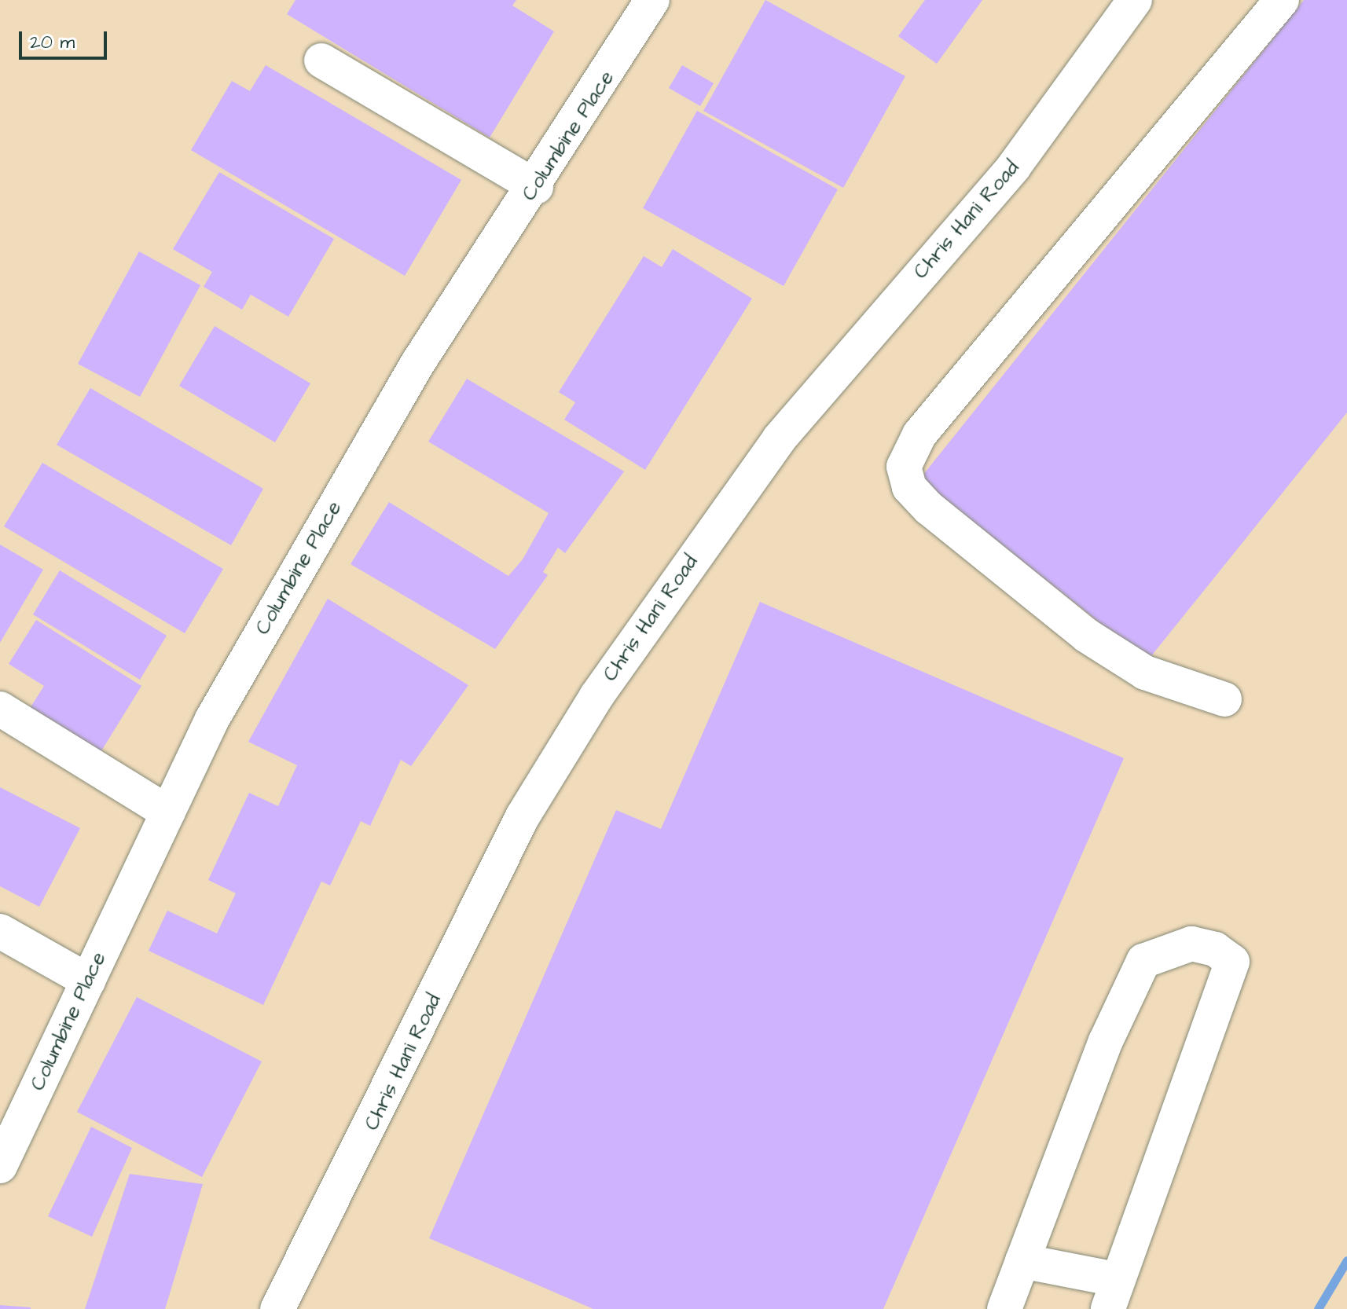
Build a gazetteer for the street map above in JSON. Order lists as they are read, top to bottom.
{
  "streets": {
    "street": ["Columbine Place", "Chris Hani Road"]
  },
  "scale_bar": "20 m"
}
